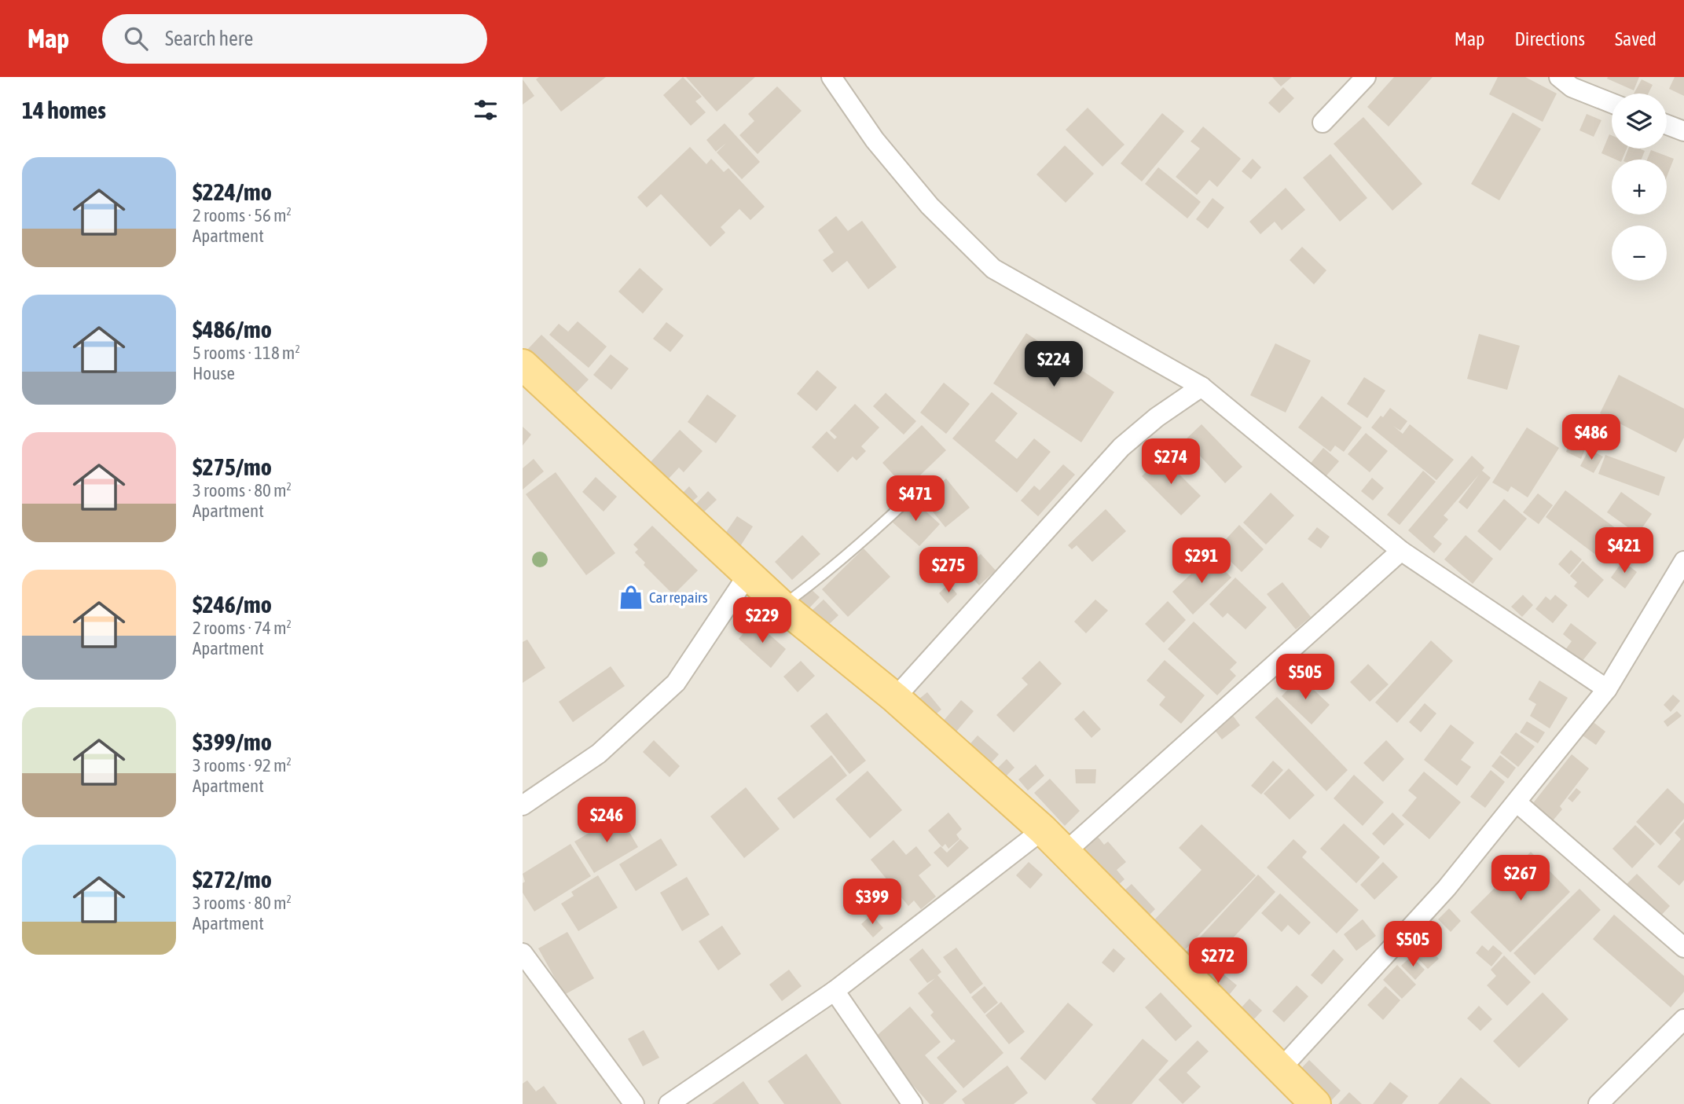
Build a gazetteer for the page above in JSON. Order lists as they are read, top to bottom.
{
  "places": {
    "shop": ["Car repairs"]
  },
  "page": {
    "header": "Map",
    "search": "Search here",
    "nav": ["Map", "Directions", "Saved"],
    "heading": "14 homes",
    "map_buttons": ["+", "−"],
    "list": [
      {
        "name": "$224/mo",
        "note": "2 rooms · 56 m² · Apartment"
      },
      {
        "name": "$486/mo",
        "note": "5 rooms · 118 m² · House"
      },
      {
        "name": "$275/mo",
        "note": "3 rooms · 80 m² · Apartment"
      },
      {
        "name": "$246/mo",
        "note": "2 rooms · 74 m² · Apartment"
      },
      {
        "name": "$399/mo",
        "note": "3 rooms · 92 m² · Apartment"
      },
      {
        "name": "$272/mo",
        "note": "3 rooms · 80 m² · Apartment"
      }
    ],
    "price": [
      "$224",
      "$486",
      "$274",
      "$471",
      "$421",
      "$291",
      "$275",
      "$229",
      "$505",
      "$246",
      "$267",
      "$399",
      "$505",
      "$272"
    ]
  }
}
